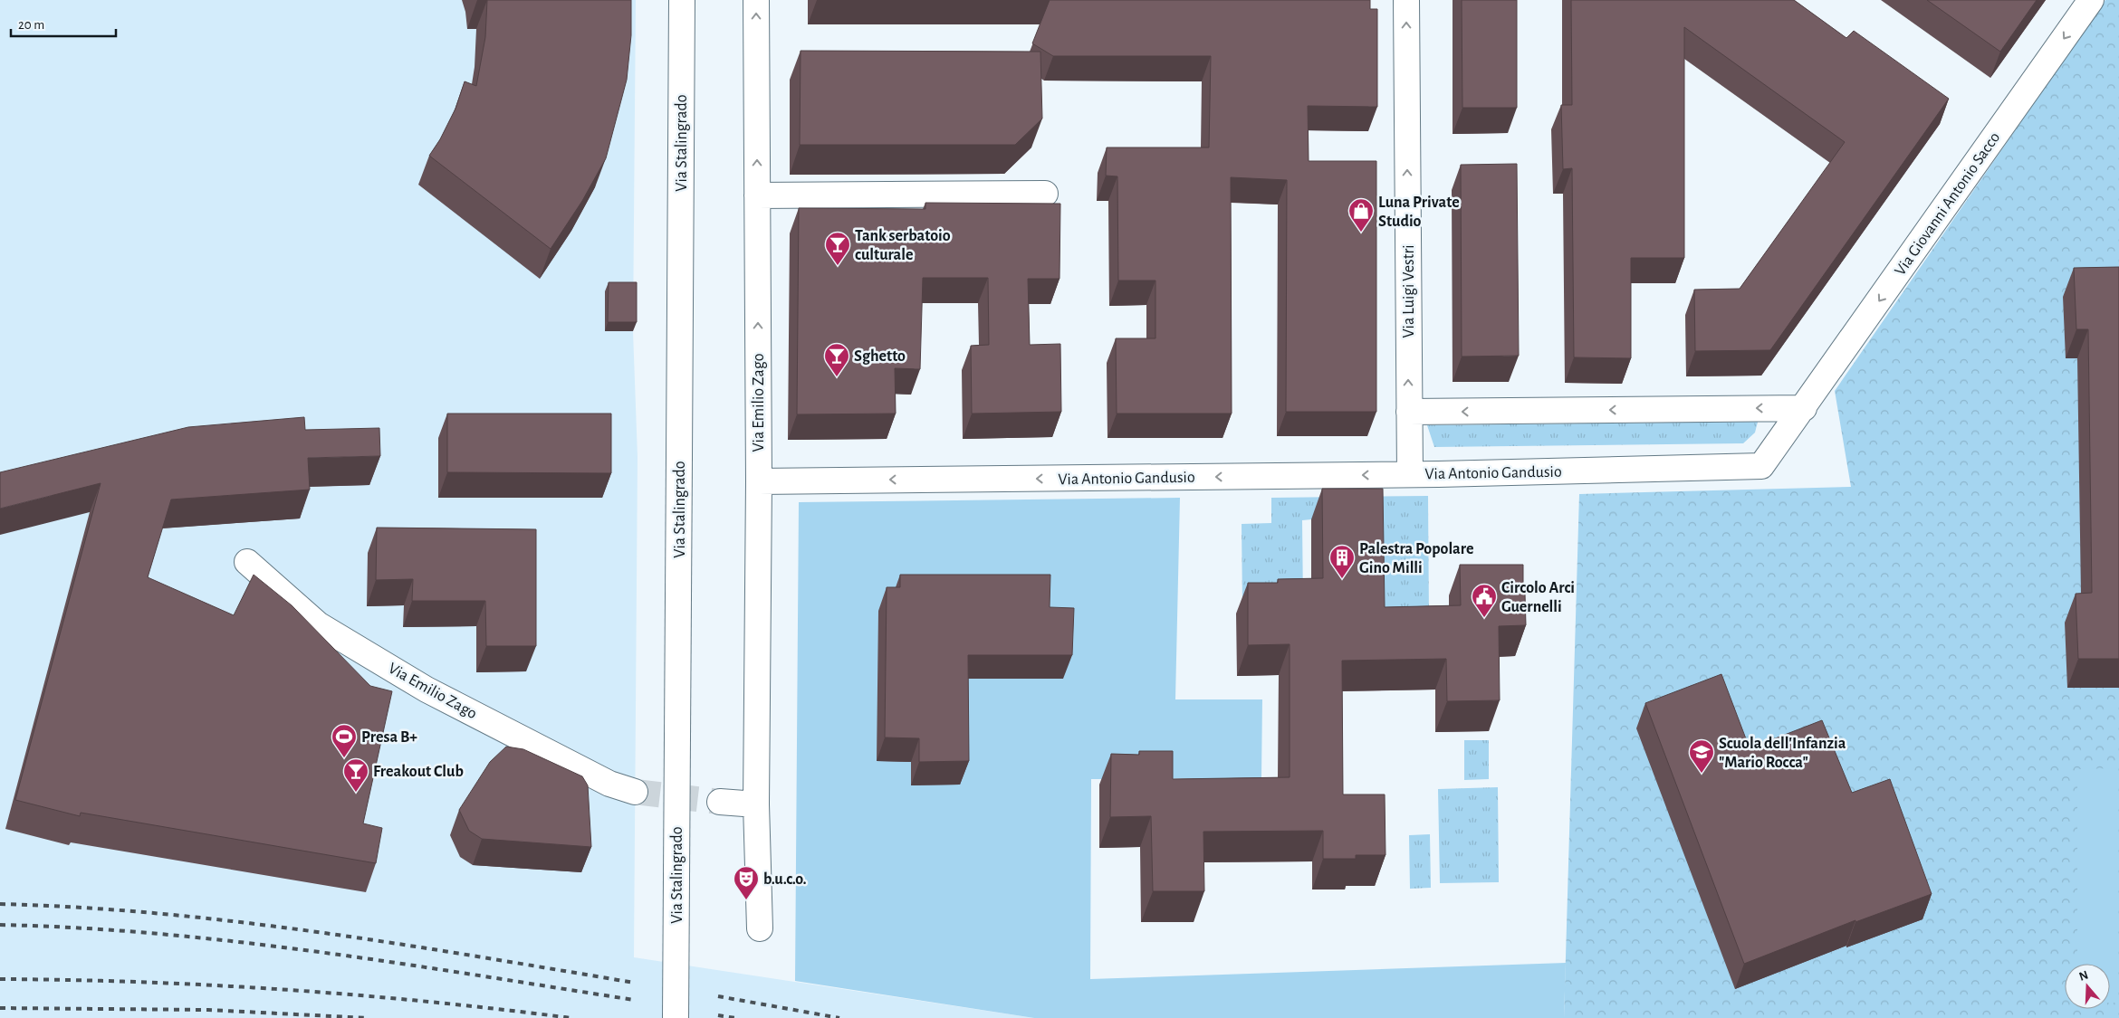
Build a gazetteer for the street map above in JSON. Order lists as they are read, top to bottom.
{
  "streets": {
    "street": [
      "Via Stalingrado",
      "Via Giovanni Antonio Sacco",
      "Via Luigi Vestri",
      "Via Emilio Zago",
      "Via Antonio Gandusio"
    ]
  },
  "crossings": [
    ["Via Giovanni Antonio Sacco", "Via Antonio Gandusio"],
    ["Via Luigi Vestri", "Via Antonio Gandusio"],
    ["Via Emilio Zago", "Via Antonio Gandusio"]
  ],
  "one_way": ["Via Giovanni Antonio Sacco", "Via Luigi Vestri", "Via Antonio Gandusio"],
  "places": {
    "shop": ["Luna Private Studio"],
    "bar": ["Tank serbatoio culturale", "Sghetto", "Freakout Club"],
    "building": ["Palestra Popolare Gino Milli"],
    "public building": ["Circolo Arci Guernelli"],
    "sports": ["Presa B+"],
    "school or university": ["Scuola dell'Infanzia \"Mario Rocca\""],
    "theatre": ["b.u.c.o."]
  },
  "scale_bar": "20 m",
  "north": "top"
}
